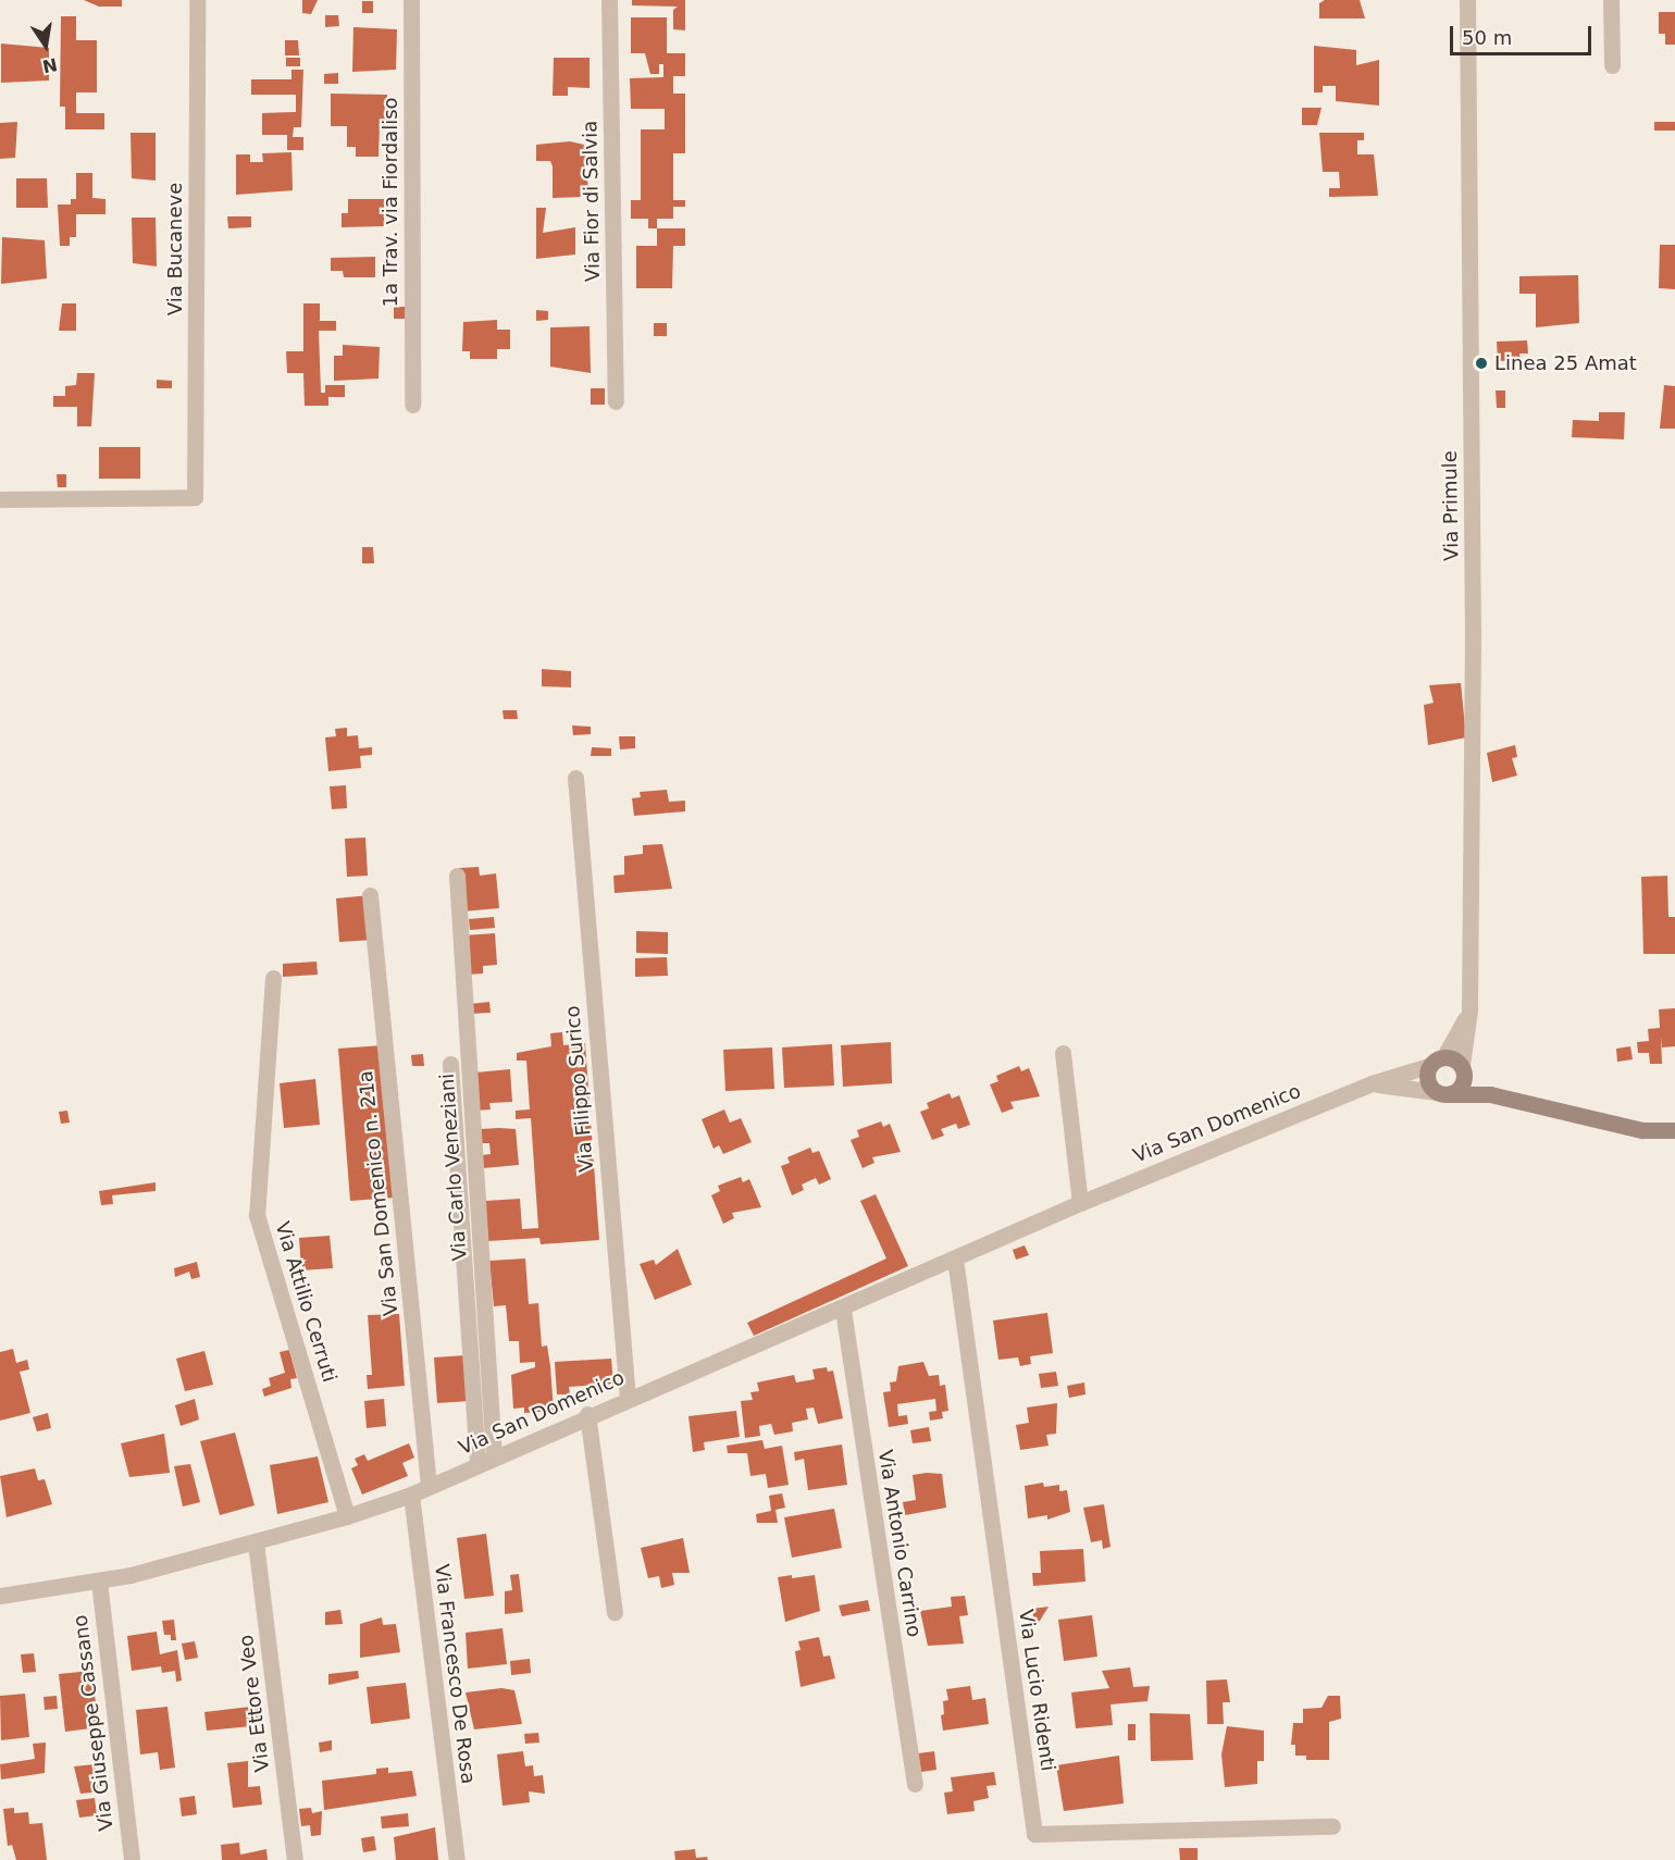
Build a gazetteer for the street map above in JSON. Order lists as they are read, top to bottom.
{
  "streets": {
    "street": [
      "Via Fior di Salvia",
      "1a Trav. via Fiordaliso",
      "Via Bucaneve",
      "Via Primule",
      "Via Filippo Surico",
      "Via San Domenico",
      "Via Carlo Veneziani",
      "Via San Domenico n. 21a",
      "Via Attilio Cerruti",
      "Via Antonio Carrino",
      "Via Francesco De Rosa",
      "Via Lucio Ridenti",
      "Via Ettore Veo",
      "Via Giuseppe Cassano"
    ]
  },
  "crossings": [
    ["Via Primule", "Via San Domenico"],
    ["Via Filippo Surico", "Via San Domenico"],
    ["Via San Domenico", "Via Carlo Veneziani"],
    ["Via San Domenico", "Via San Domenico n. 21a"],
    ["Via San Domenico", "Via Attilio Cerruti"],
    ["Via San Domenico", "Via Antonio Carrino"],
    ["Via San Domenico", "Via Francesco De Rosa"],
    ["Via San Domenico", "Via Lucio Ridenti"],
    ["Via San Domenico", "Via Ettore Veo"],
    ["Via San Domenico", "Via Giuseppe Cassano"]
  ],
  "places": ["Linea 25 Amat"],
  "scale_bar": "50 m",
  "north": "bottom"
}
